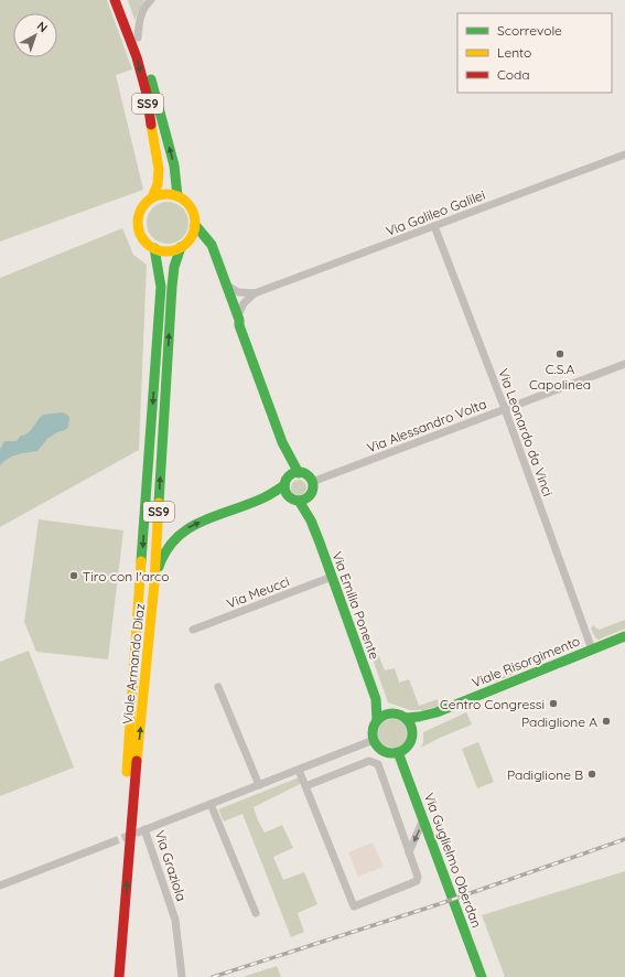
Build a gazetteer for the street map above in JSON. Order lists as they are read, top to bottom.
{
  "streets": {
    "main road": [
      "SS9",
      "Via Emilia Ponente",
      "Viale Risorgimento",
      "Viale Armando Diaz",
      "Via Guglielmo Oberdan"
    ],
    "street": [
      "Via Galileo Galilei",
      "Via Alessandro Volta",
      "Via Leonardo da Vinci",
      "Via Meucci",
      "Via Graziola"
    ]
  },
  "crossings": [
    ["SS9", "Viale Armando Diaz"],
    ["Via Galileo Galilei", "Via Leonardo da Vinci"],
    ["Via Alessandro Volta", "Via Leonardo da Vinci"],
    ["Via Alessandro Volta", "Via Emilia Ponente"],
    ["Via Leonardo da Vinci", "Viale Risorgimento"],
    ["Via Meucci", "Via Emilia Ponente"],
    ["Via Emilia Ponente", "Viale Risorgimento"],
    ["Via Emilia Ponente", "Via Guglielmo Oberdan"],
    ["Via Emilia Ponente", "Via Graziola"],
    ["Viale Risorgimento", "Via Guglielmo Oberdan"],
    ["Viale Risorgimento", "Via Graziola"],
    ["Via Guglielmo Oberdan", "Via Graziola"]
  ],
  "places": [
    "C.S.A Capolinea",
    "Tiro con l'arco",
    "Centro Congressi",
    "Padiglione A",
    "Padiglione B"
  ],
  "legend": ["Scorrevole", "Lento", "Coda"],
  "north": "top right"
}
